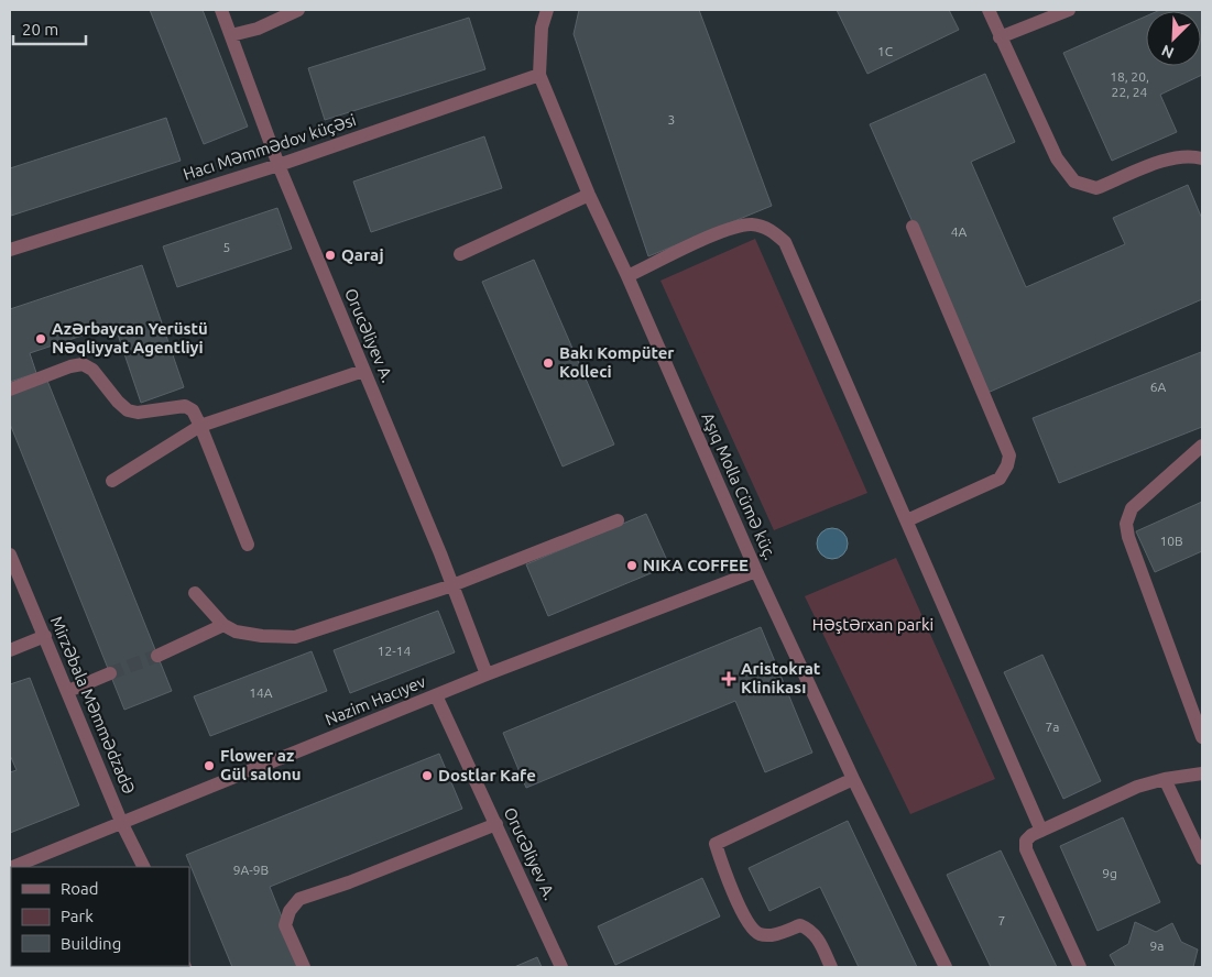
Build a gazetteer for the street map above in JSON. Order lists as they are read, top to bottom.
{
  "streets": {
    "street": [
      "Hacı Məmmədov küçəsi",
      "Orucəliyev A.",
      "Aşıq Molla Cümə küç.",
      "Nazim Hacıyev",
      "Mirzəbala Məmmədzadə"
    ]
  },
  "crossings": [
    ["Hacı Məmmədov küçəsi", "Orucəliyev A."],
    ["Hacı Məmmədov küçəsi", "Aşıq Molla Cümə küç."],
    ["Orucəliyev A.", "Nazim Hacıyev"],
    ["Aşıq Molla Cümə küç.", "Nazim Hacıyev"],
    ["Nazim Hacıyev", "Mirzəbala Məmmədzadə"]
  ],
  "parks": ["Həştərxan parki"],
  "places": {
    "other": [
      "Qaraj",
      "Azərbaycan Yerüstü Nəqliyyat Agentliyi",
      "Bakı Kompüter Kolleci",
      "NIKA COFFEE",
      "Flower az Gül salonu",
      "Dostlar Kafe"
    ],
    "health": ["Aristokrat Klinikası"]
  },
  "house_numbers": [
    "1С",
    "18, 20, 22, 24",
    "3",
    "4A",
    "5",
    "6A",
    "10B",
    "12-14",
    "14A",
    "7a",
    "9A-9B",
    "9g",
    "7",
    "9a"
  ],
  "legend": ["Road", "Park", "Building"],
  "scale_bar": "20 m",
  "north": "bottom left"
}
